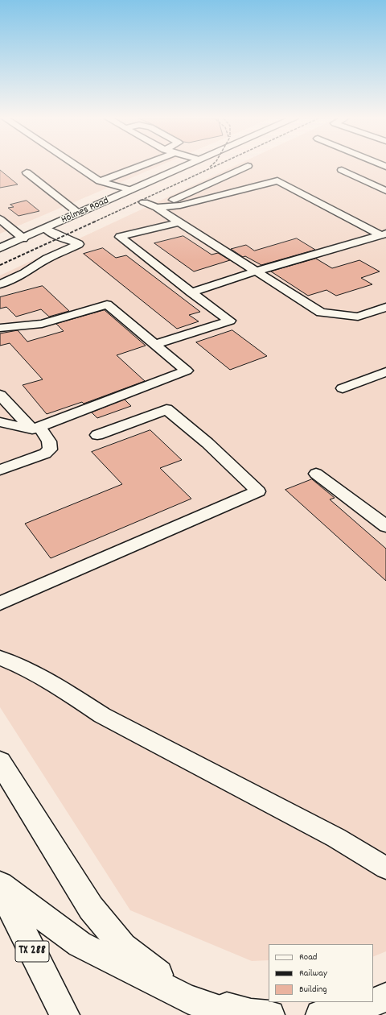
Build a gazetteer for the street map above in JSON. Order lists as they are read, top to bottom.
{
  "streets": {
    "main road": ["Holmes Road", "TX 288"]
  },
  "legend": ["Road", "Railway", "Building"]
}
